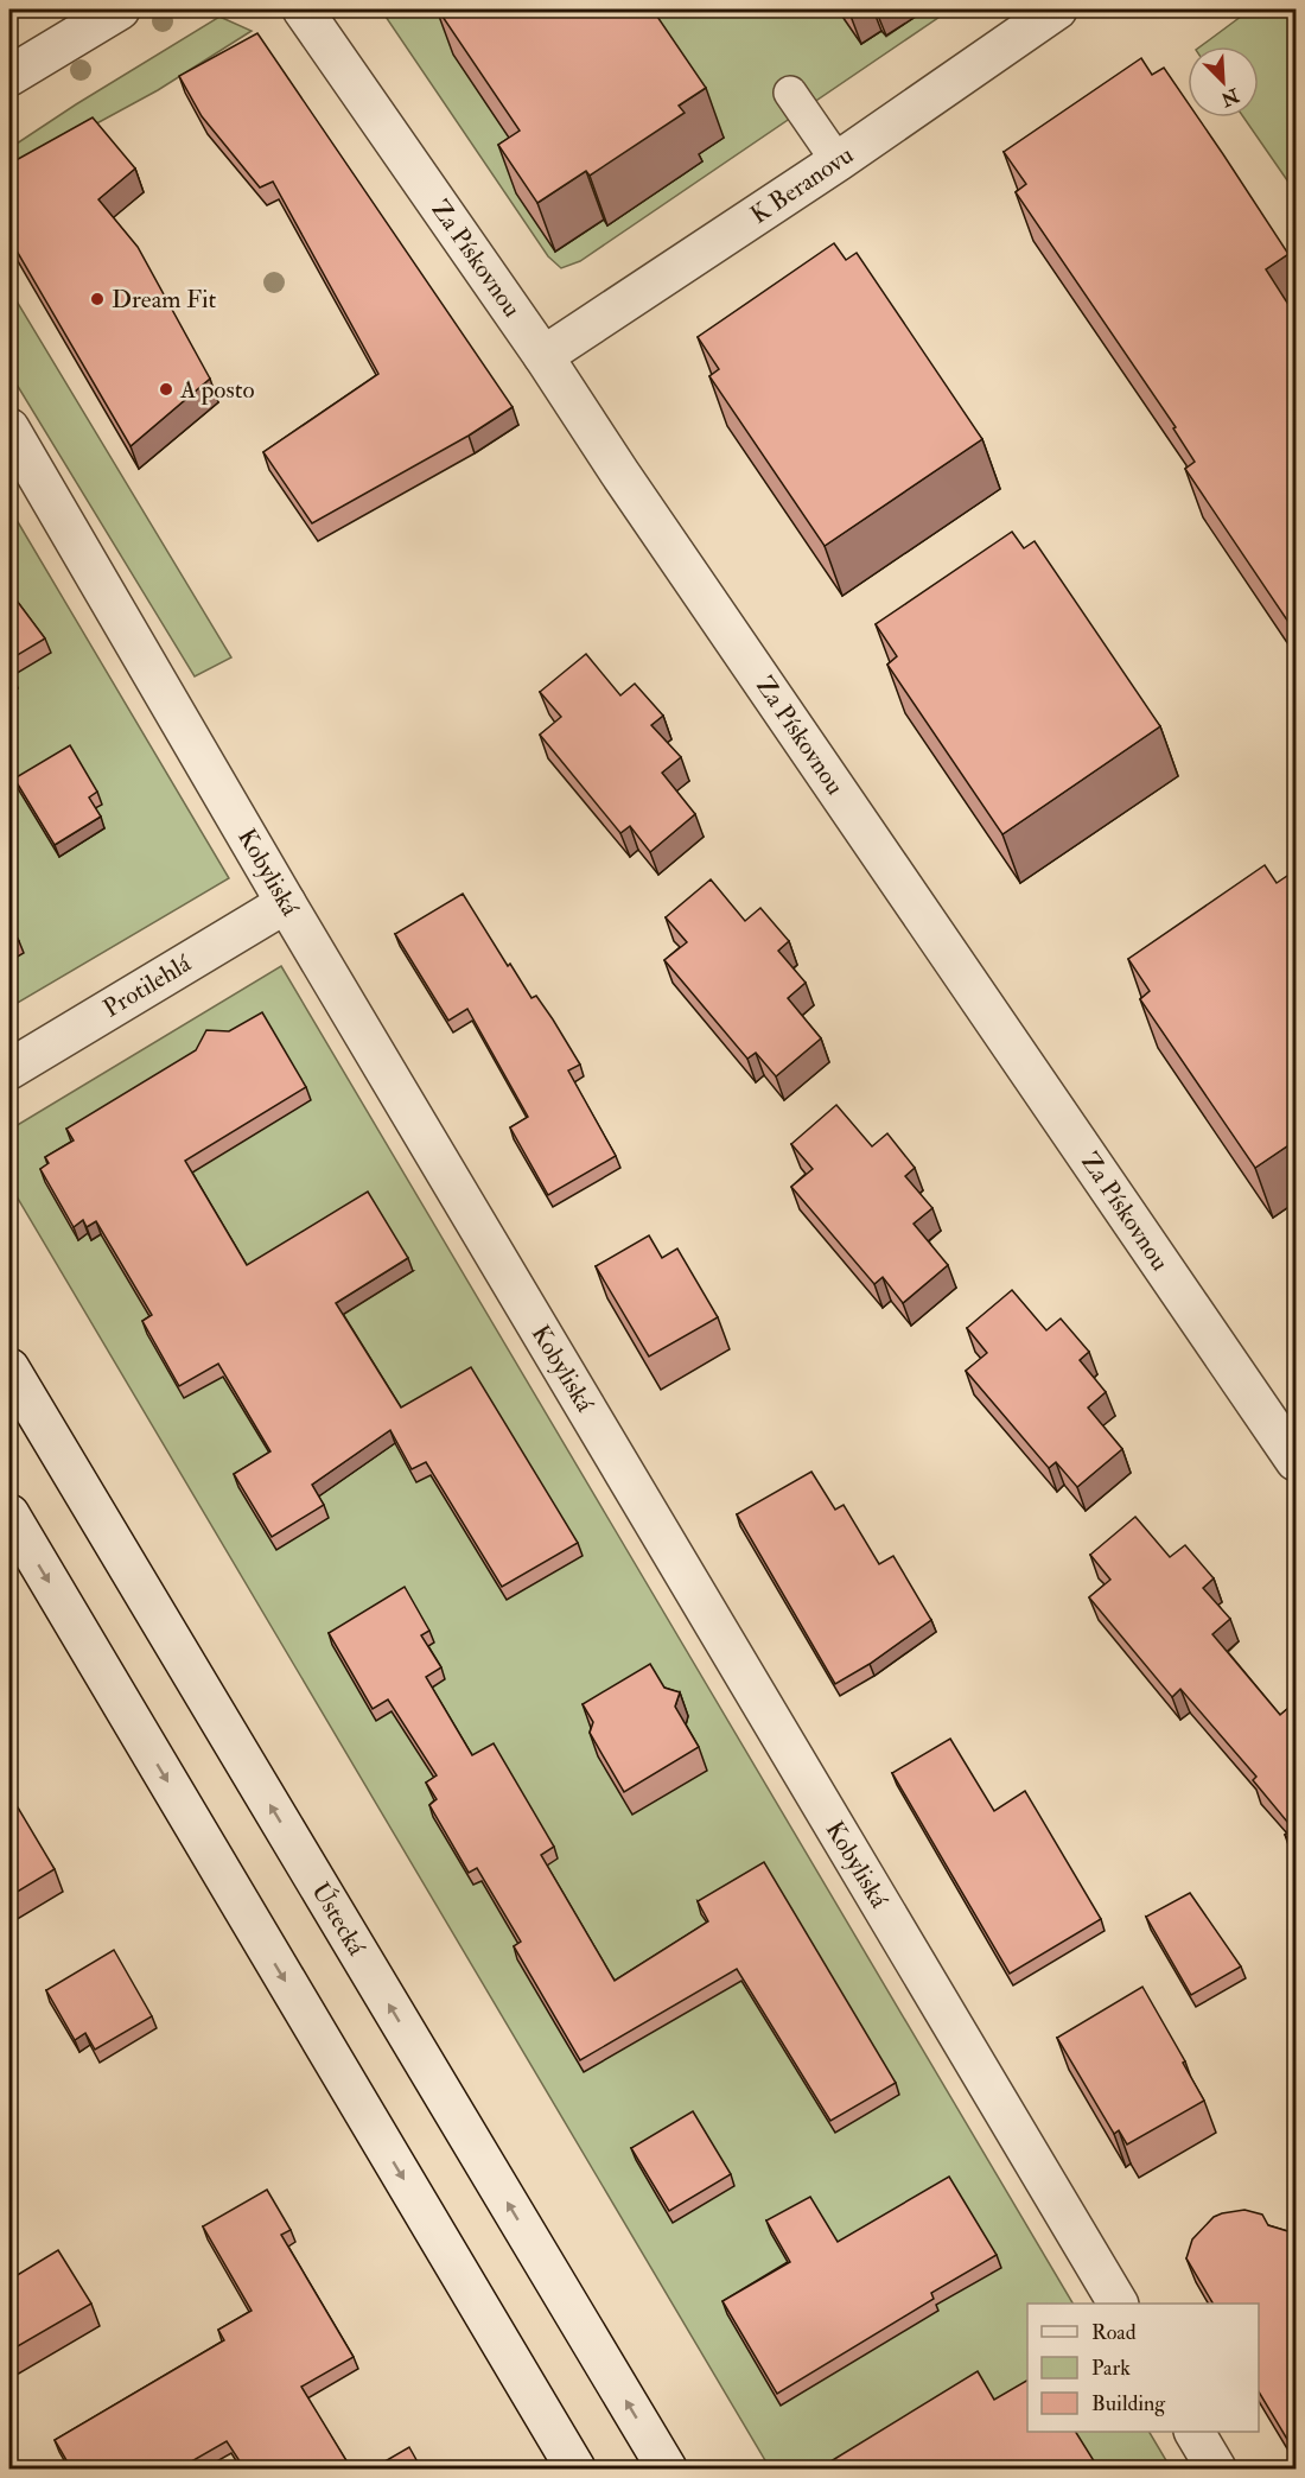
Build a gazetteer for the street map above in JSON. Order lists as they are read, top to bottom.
{
  "streets": {
    "street": [
      "K Beranovu",
      "Za Pískovnou",
      "Kobyliská",
      "Protilehlá",
      "Ústecká"
    ]
  },
  "crossings": [
    ["K Beranovu", "Za Pískovnou"],
    ["Kobyliská", "Protilehlá"]
  ],
  "places": ["Dream Fit", "A posto"],
  "legend": ["Road", "Park", "Building"],
  "north": "bottom right"
}
